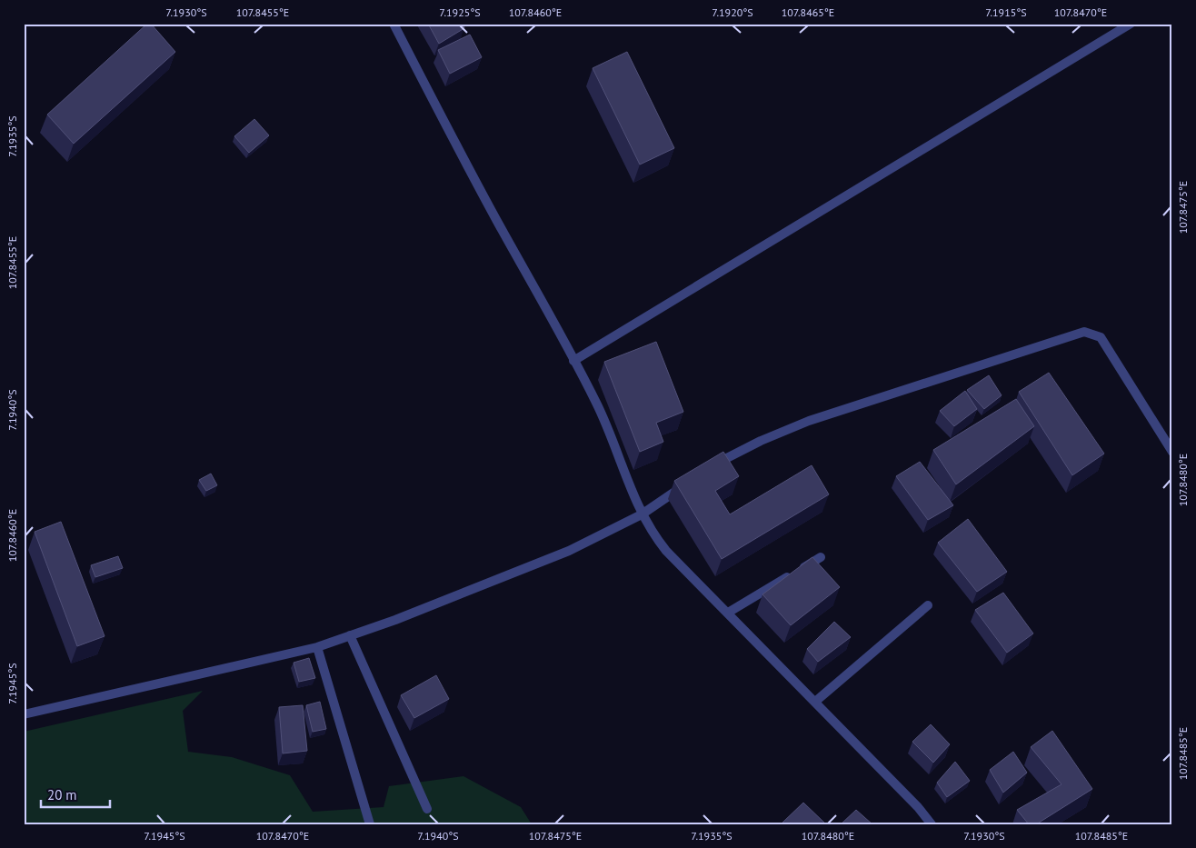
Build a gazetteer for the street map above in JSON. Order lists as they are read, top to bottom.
{
  "scale_bar": "20 m",
  "coordinates": [
    "7.1930°S",
    "107.8455°E",
    "7.1925°S",
    "107.8460°E",
    "7.1920°S",
    "107.8465°E",
    "7.1915°S",
    "107.8470°E",
    "7.1935°S",
    "107.8475°E",
    "7.1940°S",
    "107.8480°E",
    "7.1945°S",
    "107.8485°E"
  ]
}
